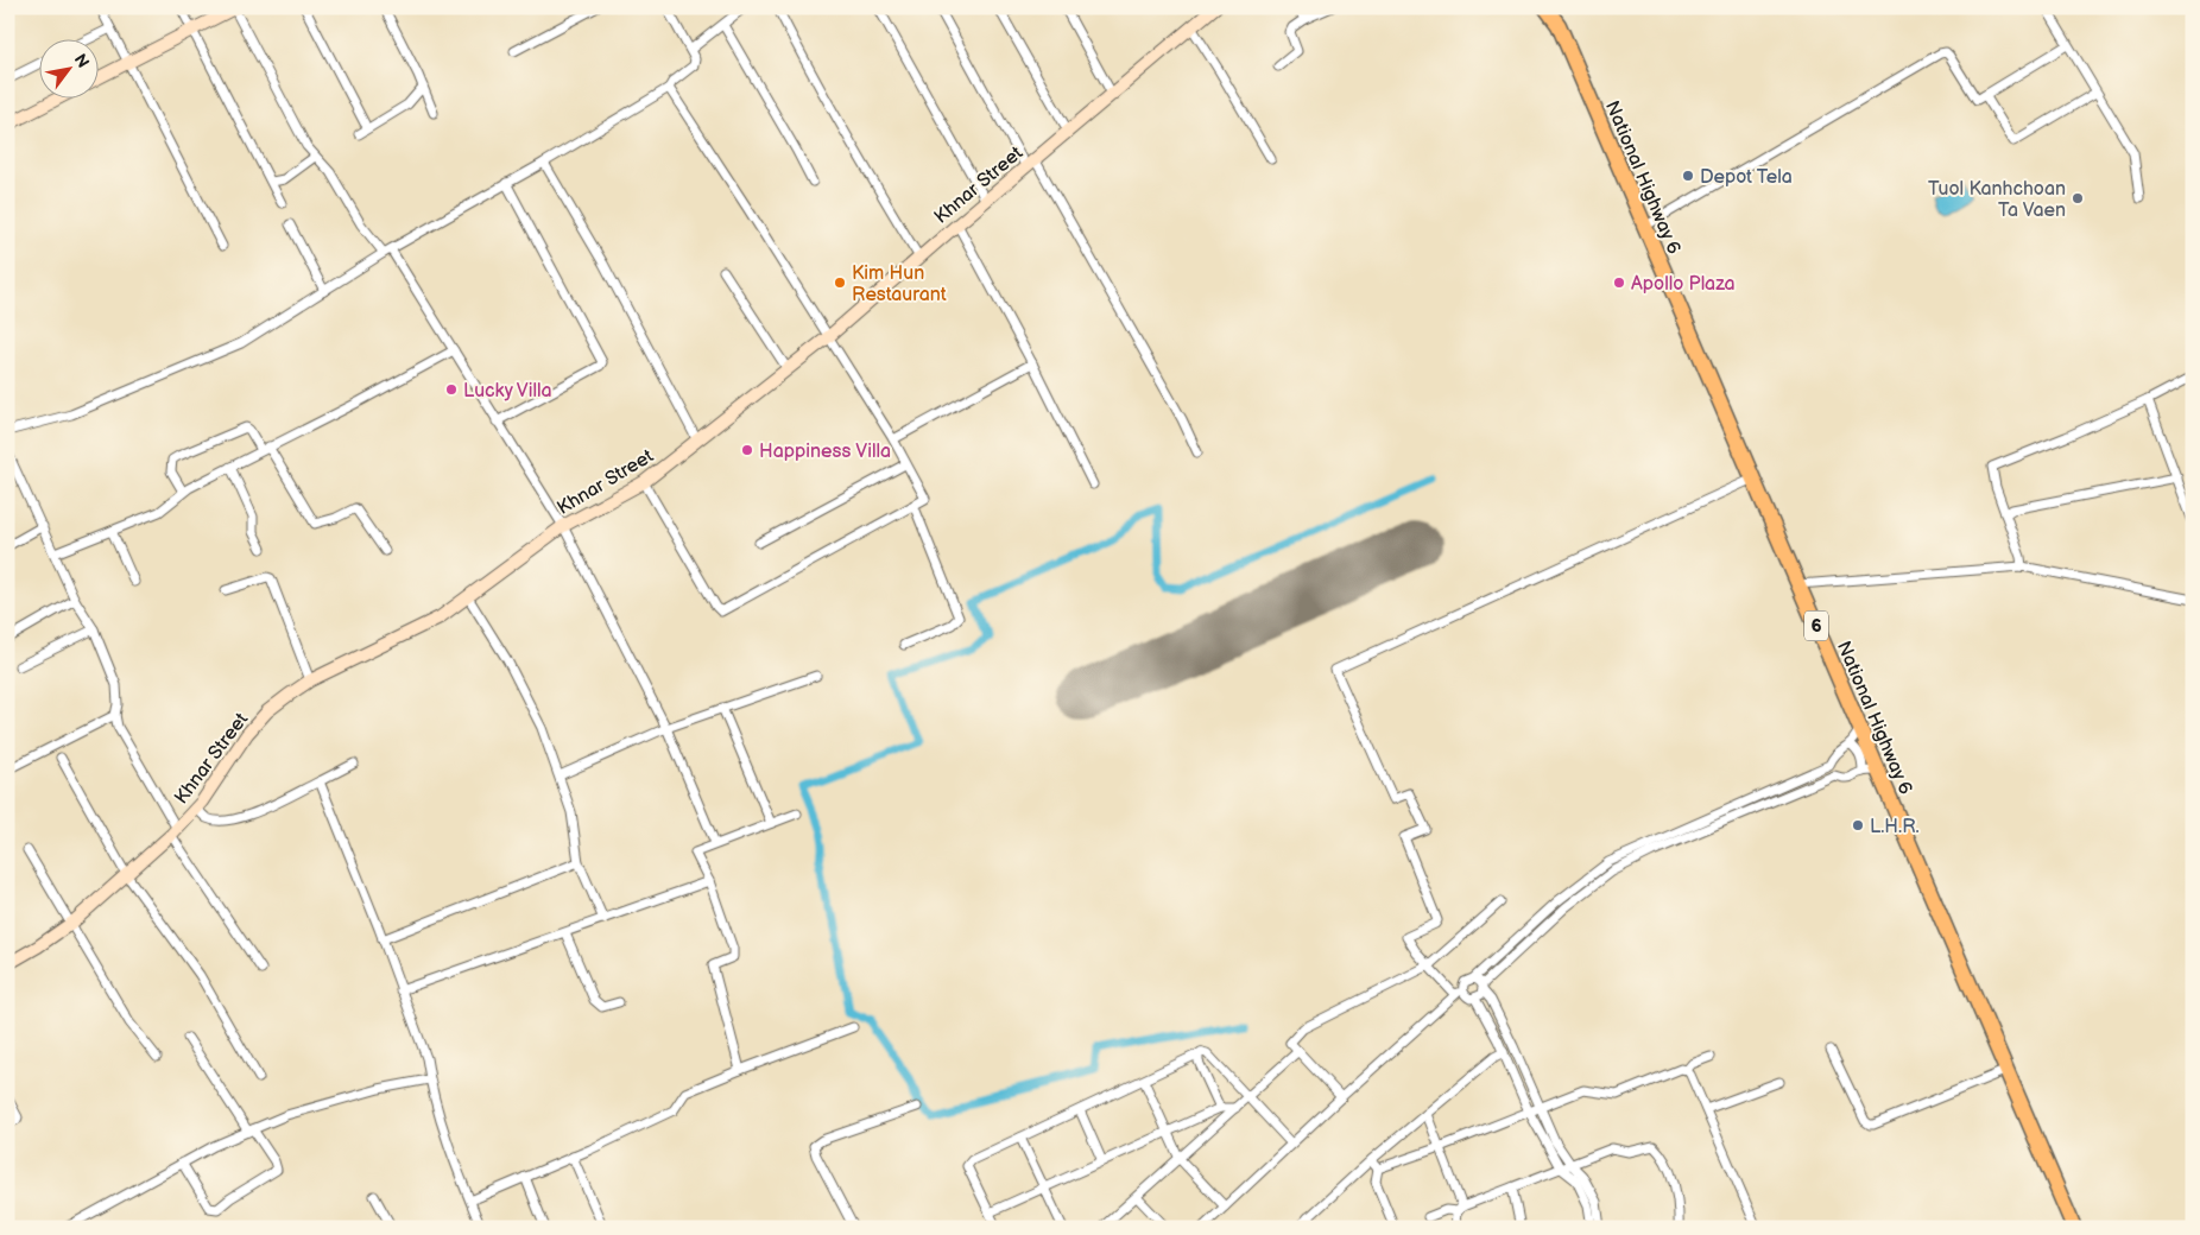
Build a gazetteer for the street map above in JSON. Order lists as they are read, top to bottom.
{
  "streets": {
    "highway": ["National Highway 6", "6"],
    "street": ["Khnar Street"]
  },
  "places": [
    "Depot Tela",
    "Tuol Kanhchoan Ta Vaen",
    "Kim Hun Restaurant",
    "Apollo Plaza",
    "Lucky Villa",
    "Happiness Villa",
    "L.H.R."
  ],
  "north": "top right"
}
